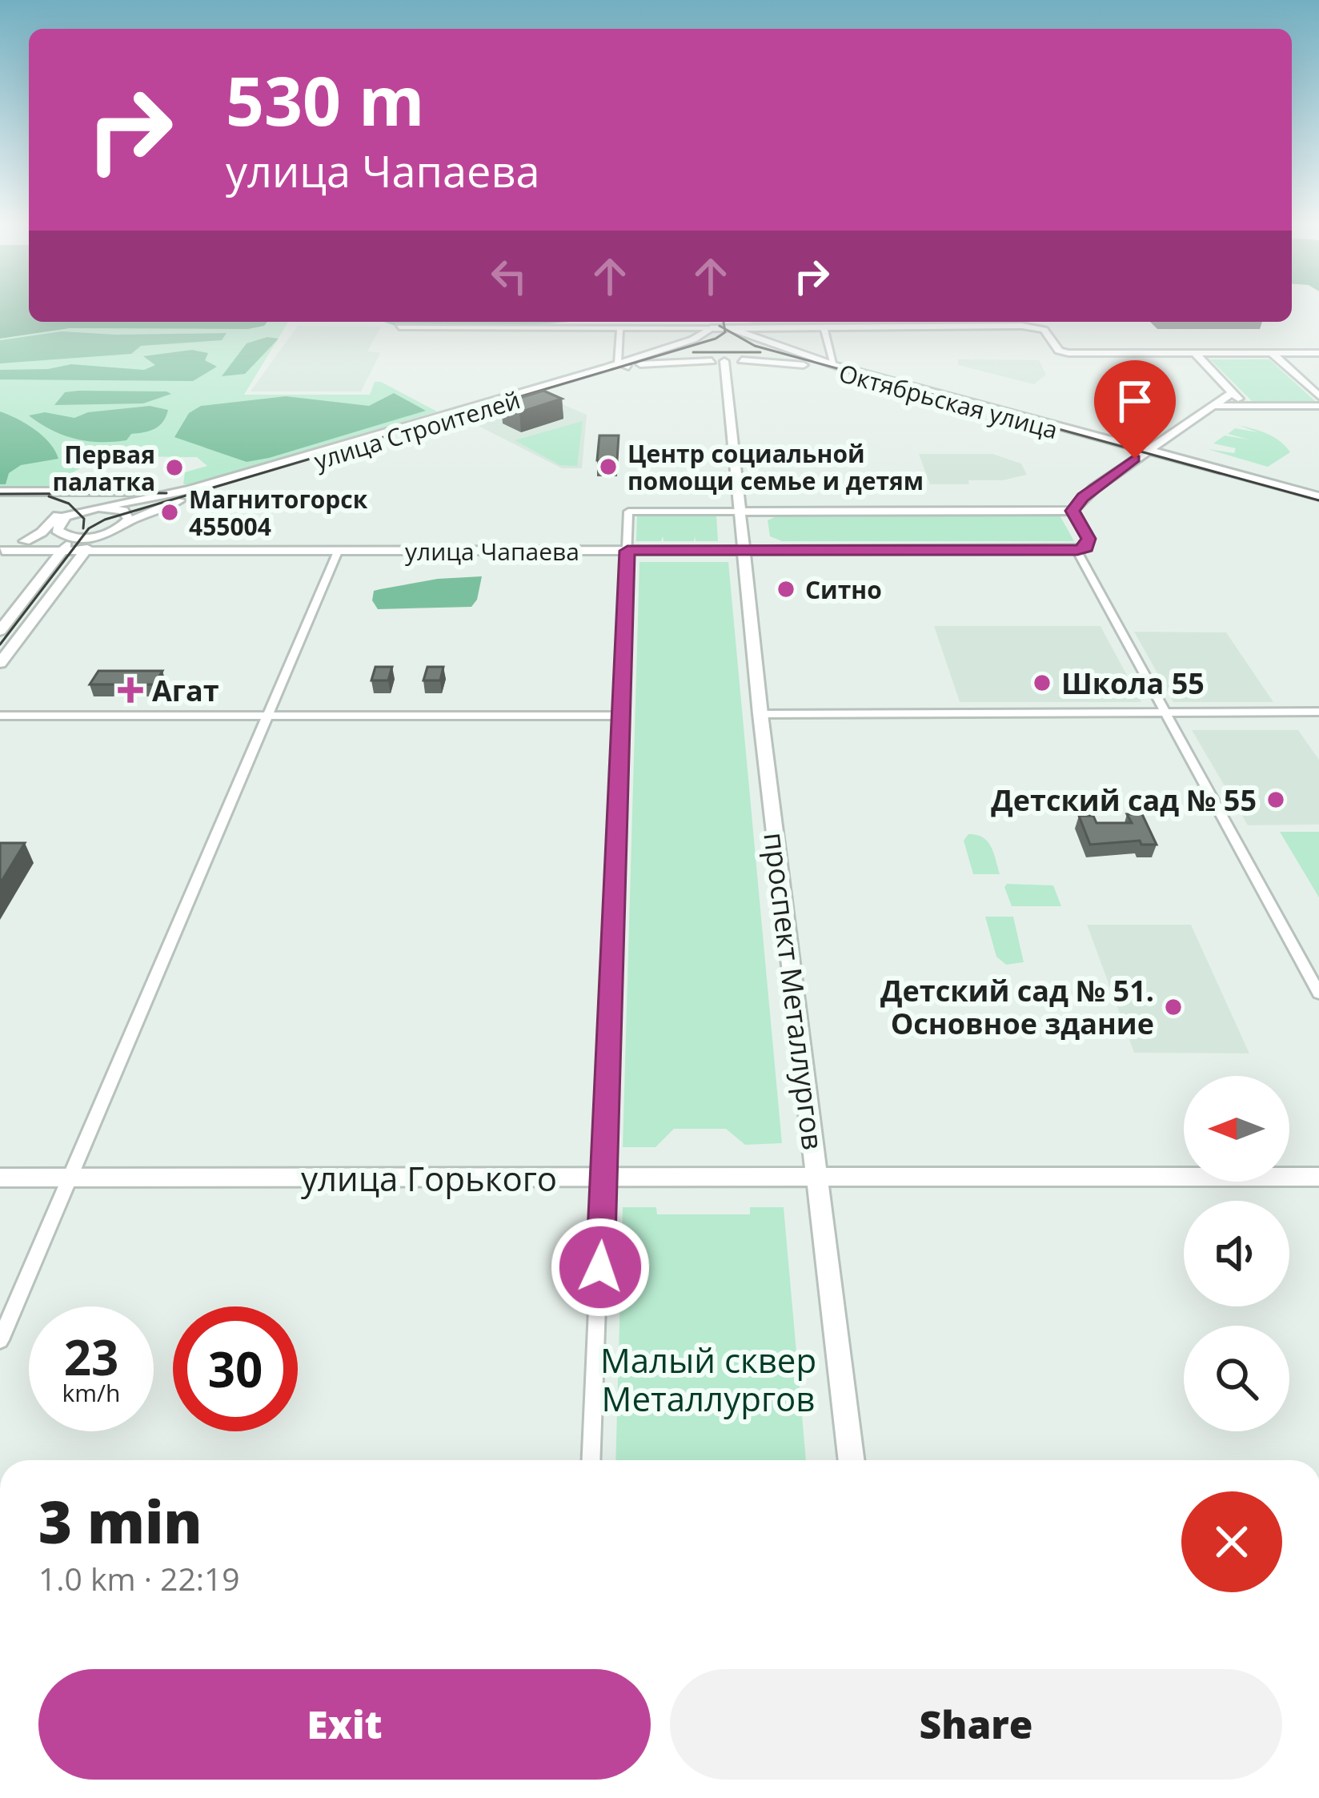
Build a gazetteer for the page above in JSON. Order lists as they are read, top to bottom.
{
  "streets": {
    "street": [
      "Октябрьская улица",
      "улица Строителей",
      "улица Чапаева",
      "проспект Металлургов",
      "улица Горького"
    ]
  },
  "crossings": [
    ["улица Строителей", "улица Чапаева"],
    ["улица Строителей", "проспект Металлургов"],
    ["улица Чапаева", "проспект Металлургов"],
    ["проспект Металлургов", "улица Горького"]
  ],
  "parks": ["Малый сквер Металлургов"],
  "places": {
    "other": [
      "Центр социальной помощи семье и детям",
      "Первая палатка",
      "Магнитогорск 455004",
      "Ситно",
      "Школа 55",
      "Детский сад № 55",
      "Детский сад № 51. Основное здание"
    ],
    "health": ["Агат"]
  },
  "north": "left",
  "page": {
    "turn": ["530 m", "улица Чапаева"],
    "speed": "23 km/h",
    "limit": "30",
    "heading": ["3 min", "1.0 km · 22:19"],
    "buttons": ["Exit", "Share"]
  }
}
